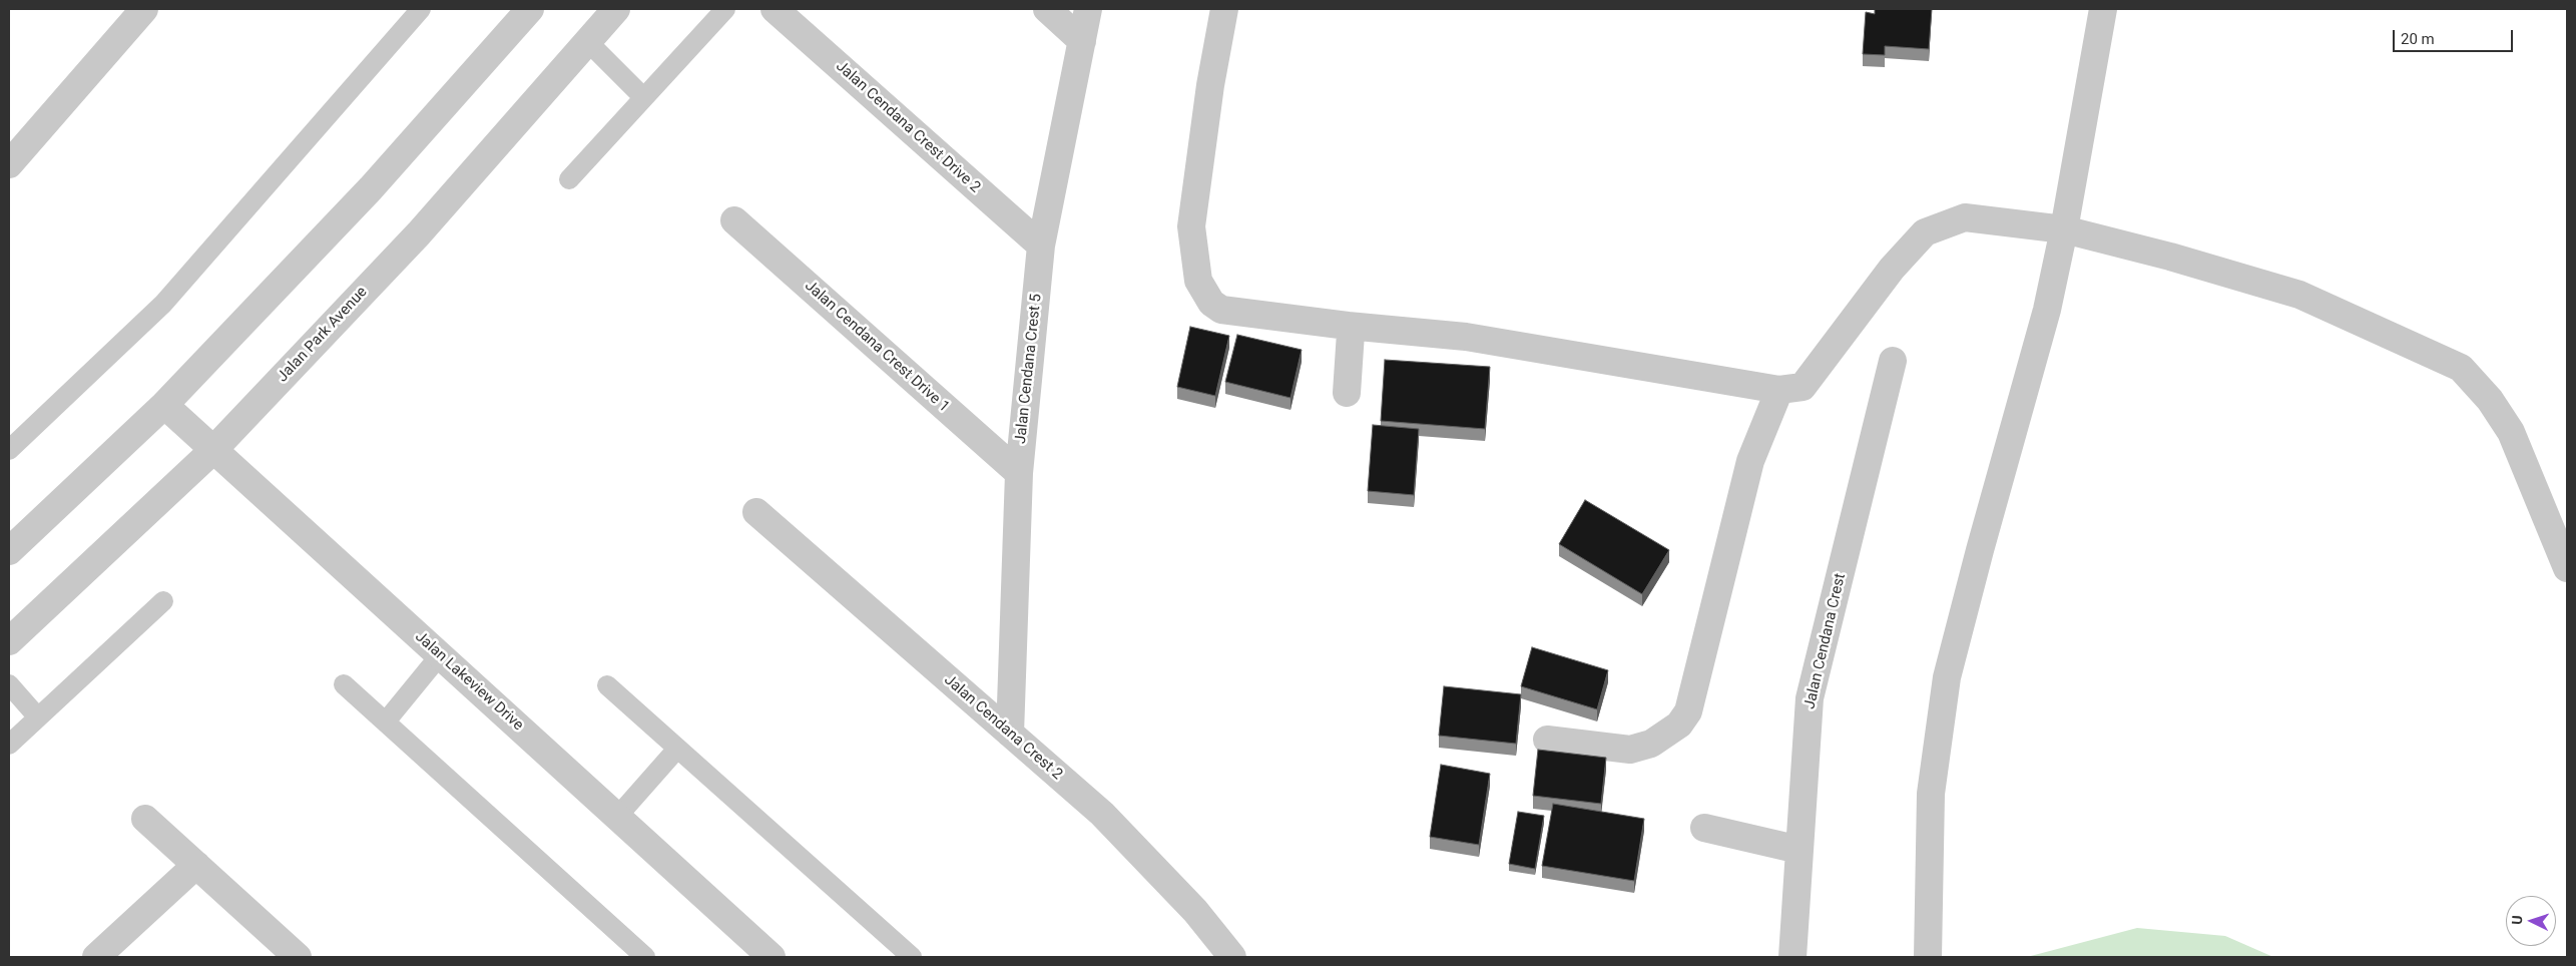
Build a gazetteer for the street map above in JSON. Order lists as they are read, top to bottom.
{
  "streets": {
    "street": [
      "Jalan Cendana Crest Drive 2",
      "Jalan Park Avenue",
      "Jalan Cendana Crest Drive 1",
      "Jalan Cendana Crest 5",
      "Jalan Cendana Crest",
      "Jalan Lakeview Drive",
      "Jalan Cendana Crest 2"
    ]
  },
  "crossings": [
    ["Jalan Cendana Crest Drive 2", "Jalan Cendana Crest 5"],
    ["Jalan Park Avenue", "Jalan Lakeview Drive"],
    ["Jalan Cendana Crest Drive 1", "Jalan Cendana Crest 5"],
    ["Jalan Cendana Crest 5", "Jalan Cendana Crest 2"]
  ],
  "scale_bar": "20 m",
  "north": "left"
}
